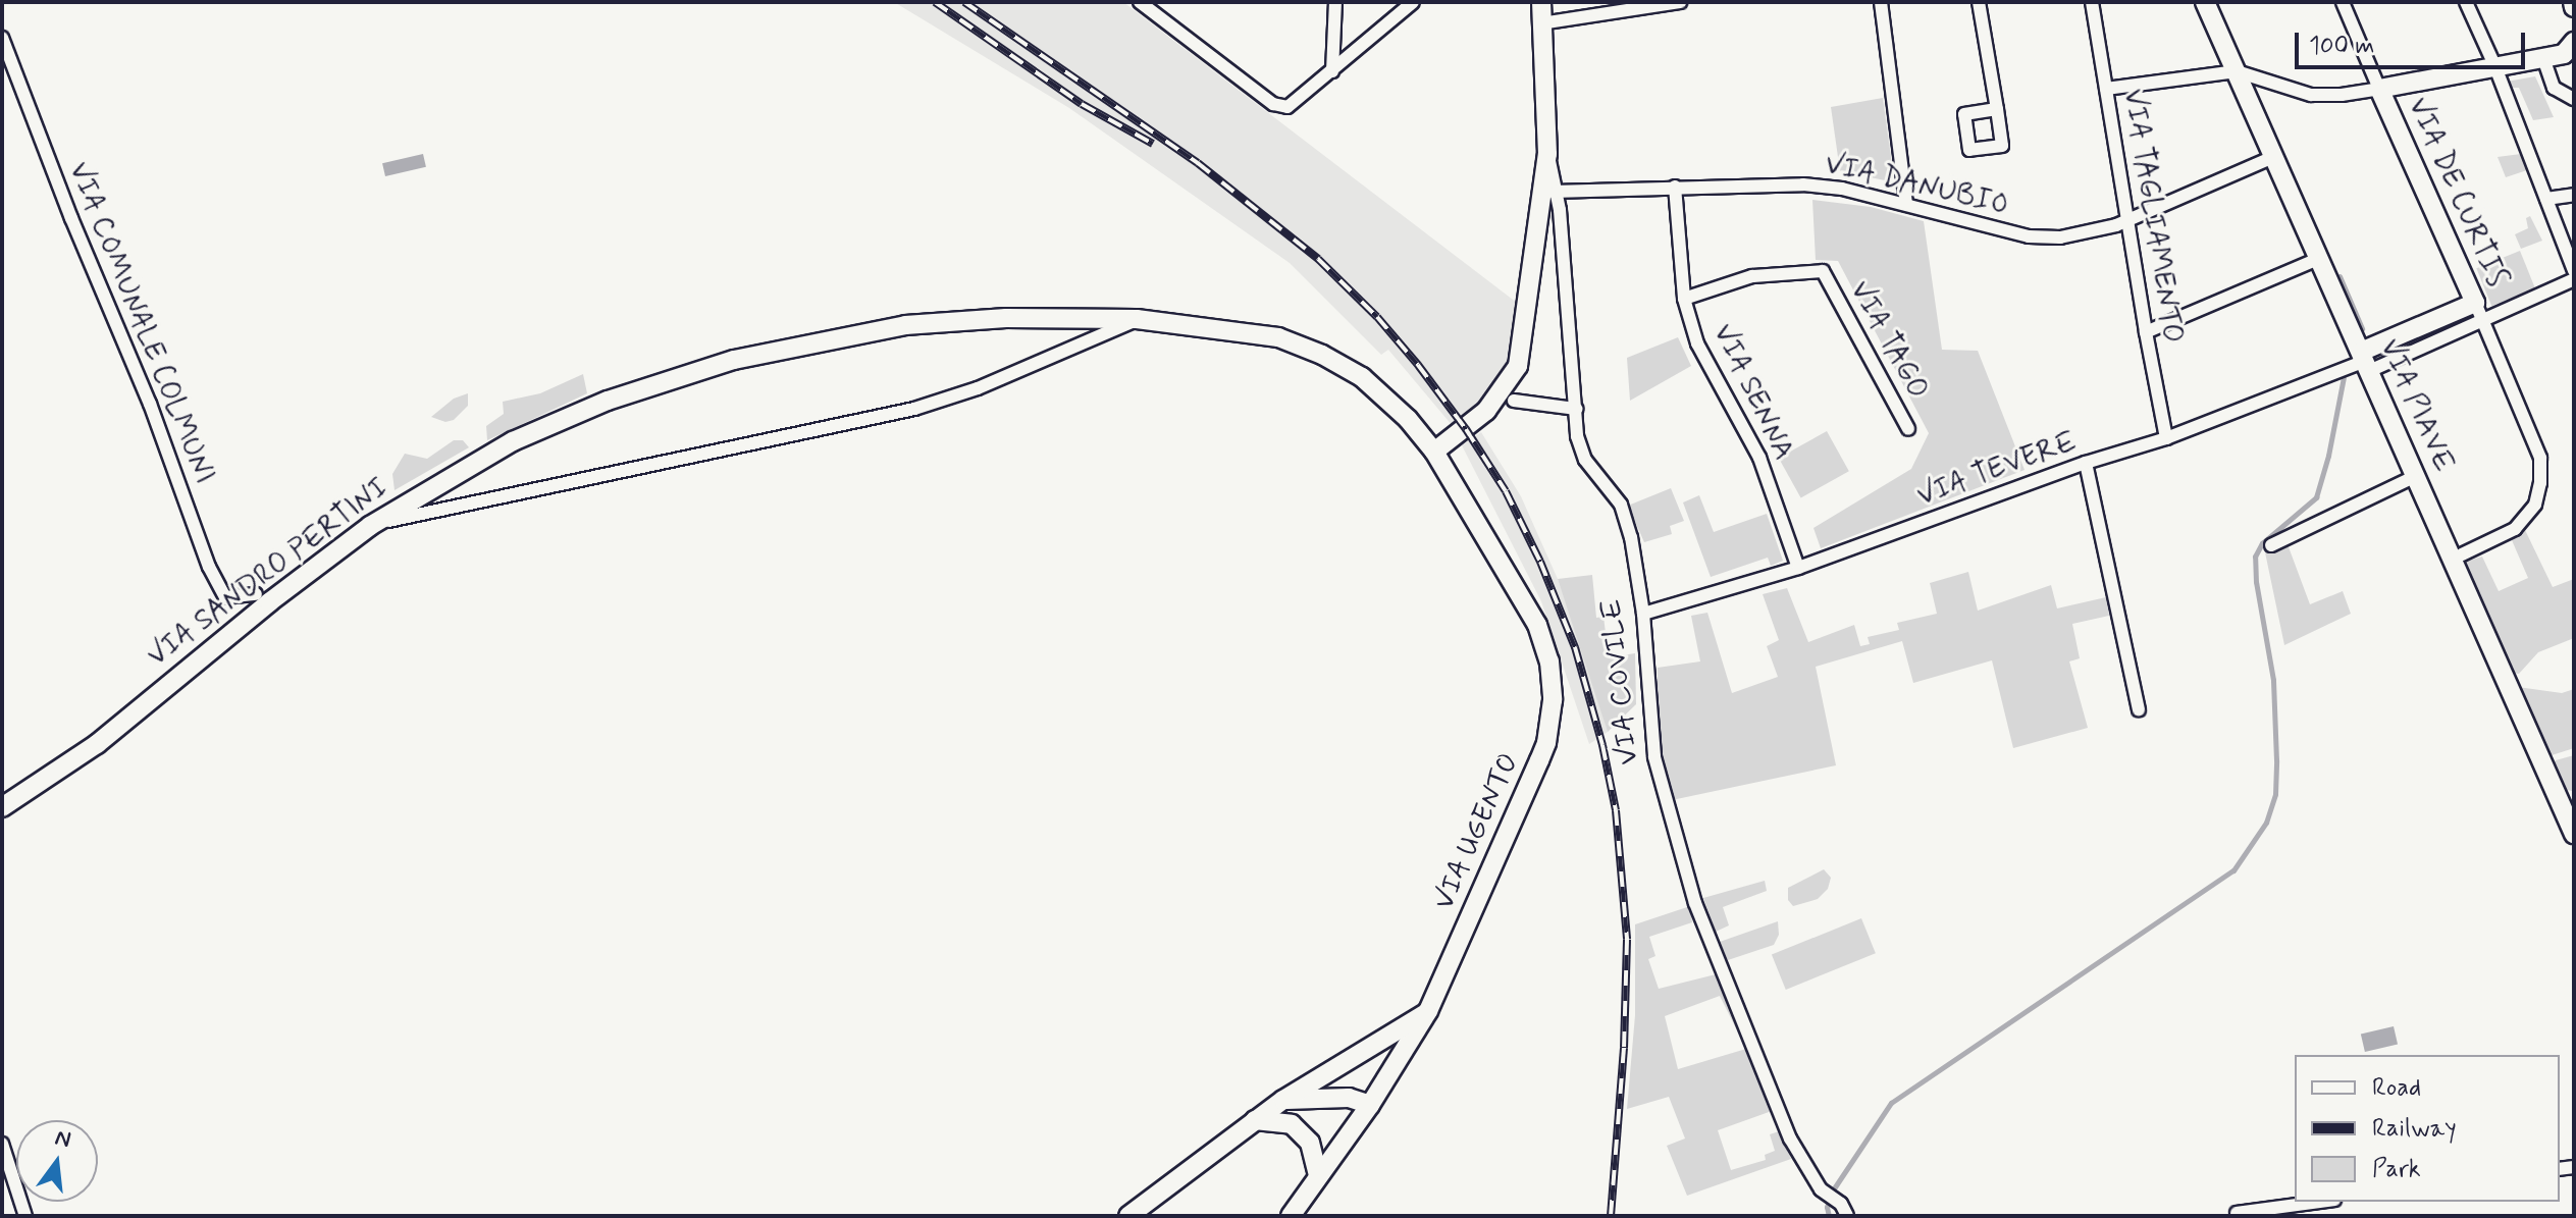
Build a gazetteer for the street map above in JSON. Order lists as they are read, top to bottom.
{
  "streets": {
    "street": [
      "VIA DANUBIO",
      "VIA DE CURTIS",
      "VIA TAGLIAMENTO",
      "VIA COMUNALE COLMUNI",
      "VIA TAGO",
      "VIA SENNA",
      "VIA PIAVE",
      "VIA TEVERE",
      "VIA SANDRO PERTINI",
      "VIA COVILE",
      "VIA UGENTO"
    ]
  },
  "crossings": [
    ["VIA DANUBIO", "VIA TAGLIAMENTO"],
    ["VIA DANUBIO", "VIA SENNA"],
    ["VIA DANUBIO", "VIA PIAVE"],
    ["VIA DANUBIO", "VIA COVILE"],
    ["VIA TAGLIAMENTO", "VIA TEVERE"],
    ["VIA TAGO", "VIA SENNA"],
    ["VIA SENNA", "VIA TEVERE"],
    ["VIA PIAVE", "VIA TEVERE"],
    ["VIA TEVERE", "VIA COVILE"],
    ["VIA SANDRO PERTINI", "VIA UGENTO"]
  ],
  "legend": ["Road", "Railway", "Park"],
  "scale_bar": "100 m",
  "north": "top"
}
